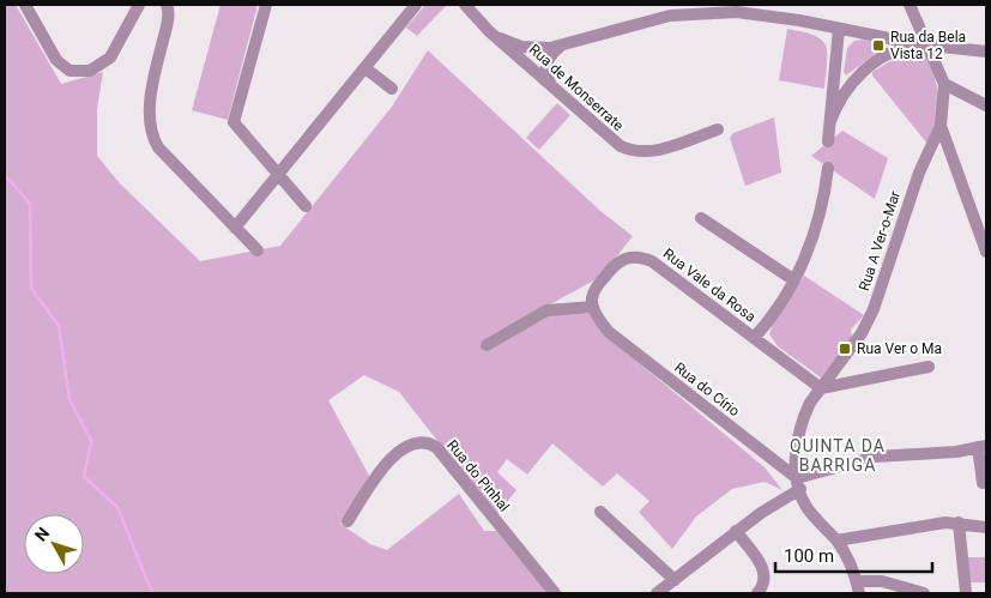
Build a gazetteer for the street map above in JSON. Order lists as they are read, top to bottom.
{
  "streets": {
    "street": [
      "Rua de Monserrate",
      "Rua A Ver-o-Mar",
      "Rua Vale da Rosa",
      "Rua do Círio",
      "Rua do Pinhal"
    ]
  },
  "crossings": [
    ["Rua A Ver-o-Mar", "Rua Vale da Rosa"],
    ["Rua A Ver-o-Mar", "Rua do Círio"],
    ["Rua Vale da Rosa", "Rua do Círio"]
  ],
  "districts": ["QUINTA DA BARRIGA"],
  "places": {
    "transit": ["Rua da Bela Vista 12", "Rua Ver o Ma"]
  },
  "scale_bar": "100 m",
  "north": "top left"
}
